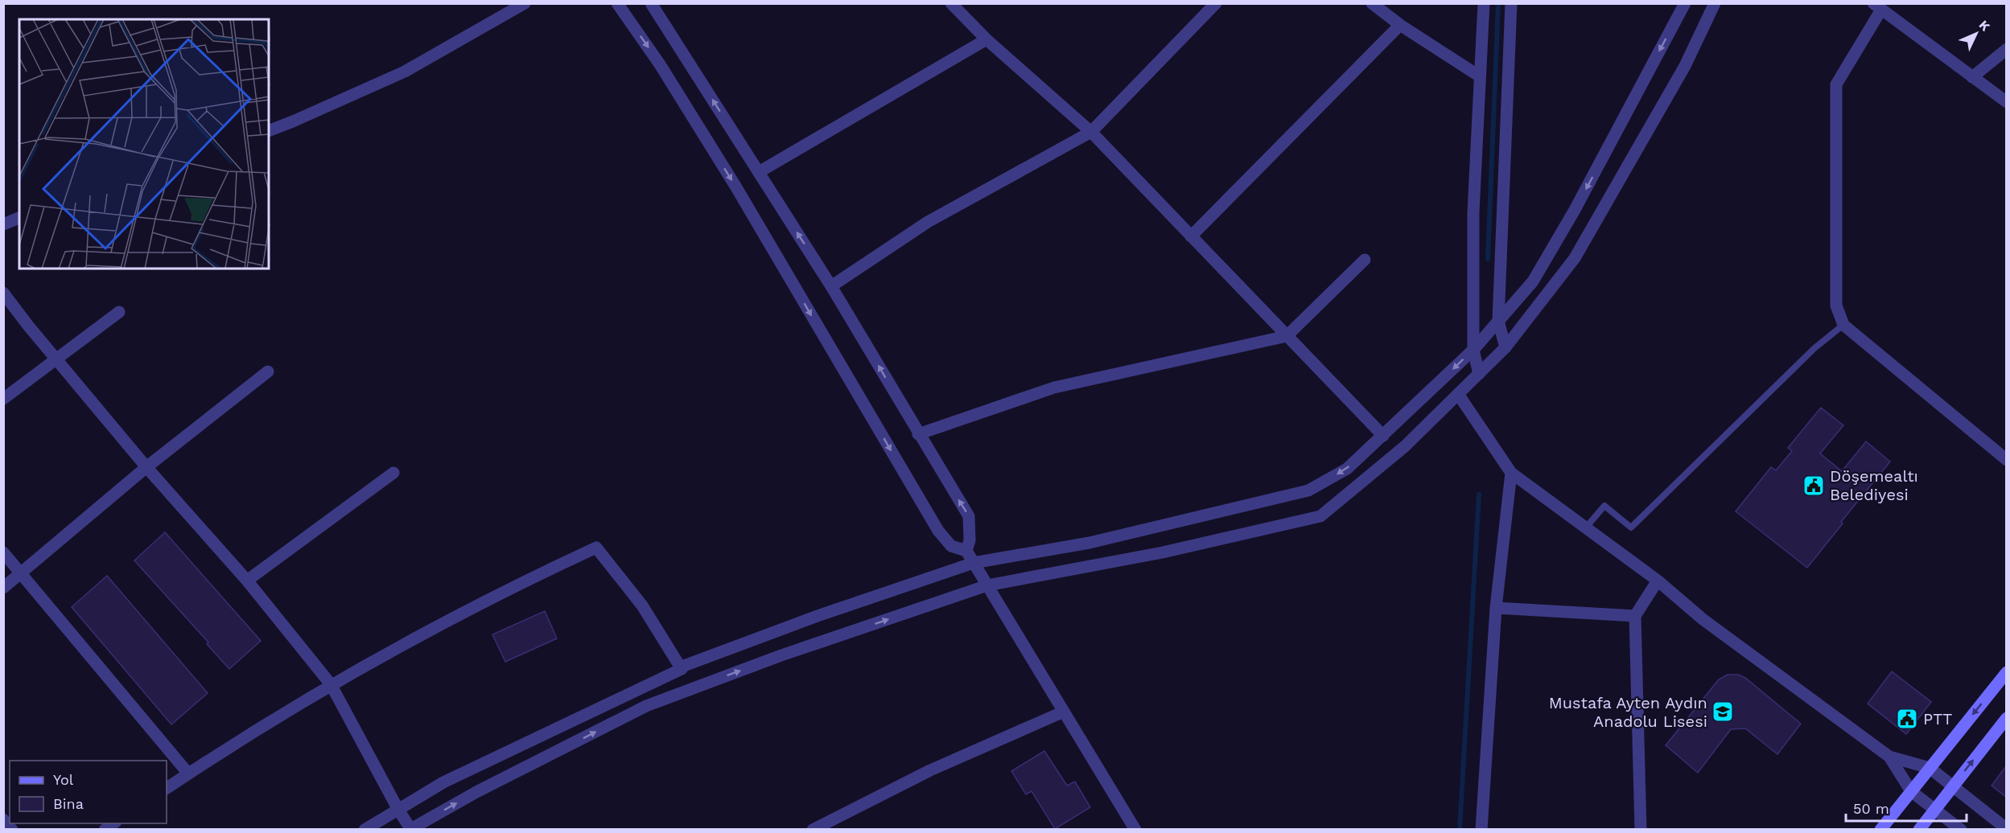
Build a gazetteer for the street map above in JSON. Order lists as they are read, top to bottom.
{
  "places": {
    "public building": ["Döşemealtı Belediyesi", "PTT"],
    "school or university": ["Mustafa Ayten Aydın Anadolu Lisesi"]
  },
  "legend": ["Yol", "Bina"],
  "scale_bar": "50 m",
  "north": "top right"
}
